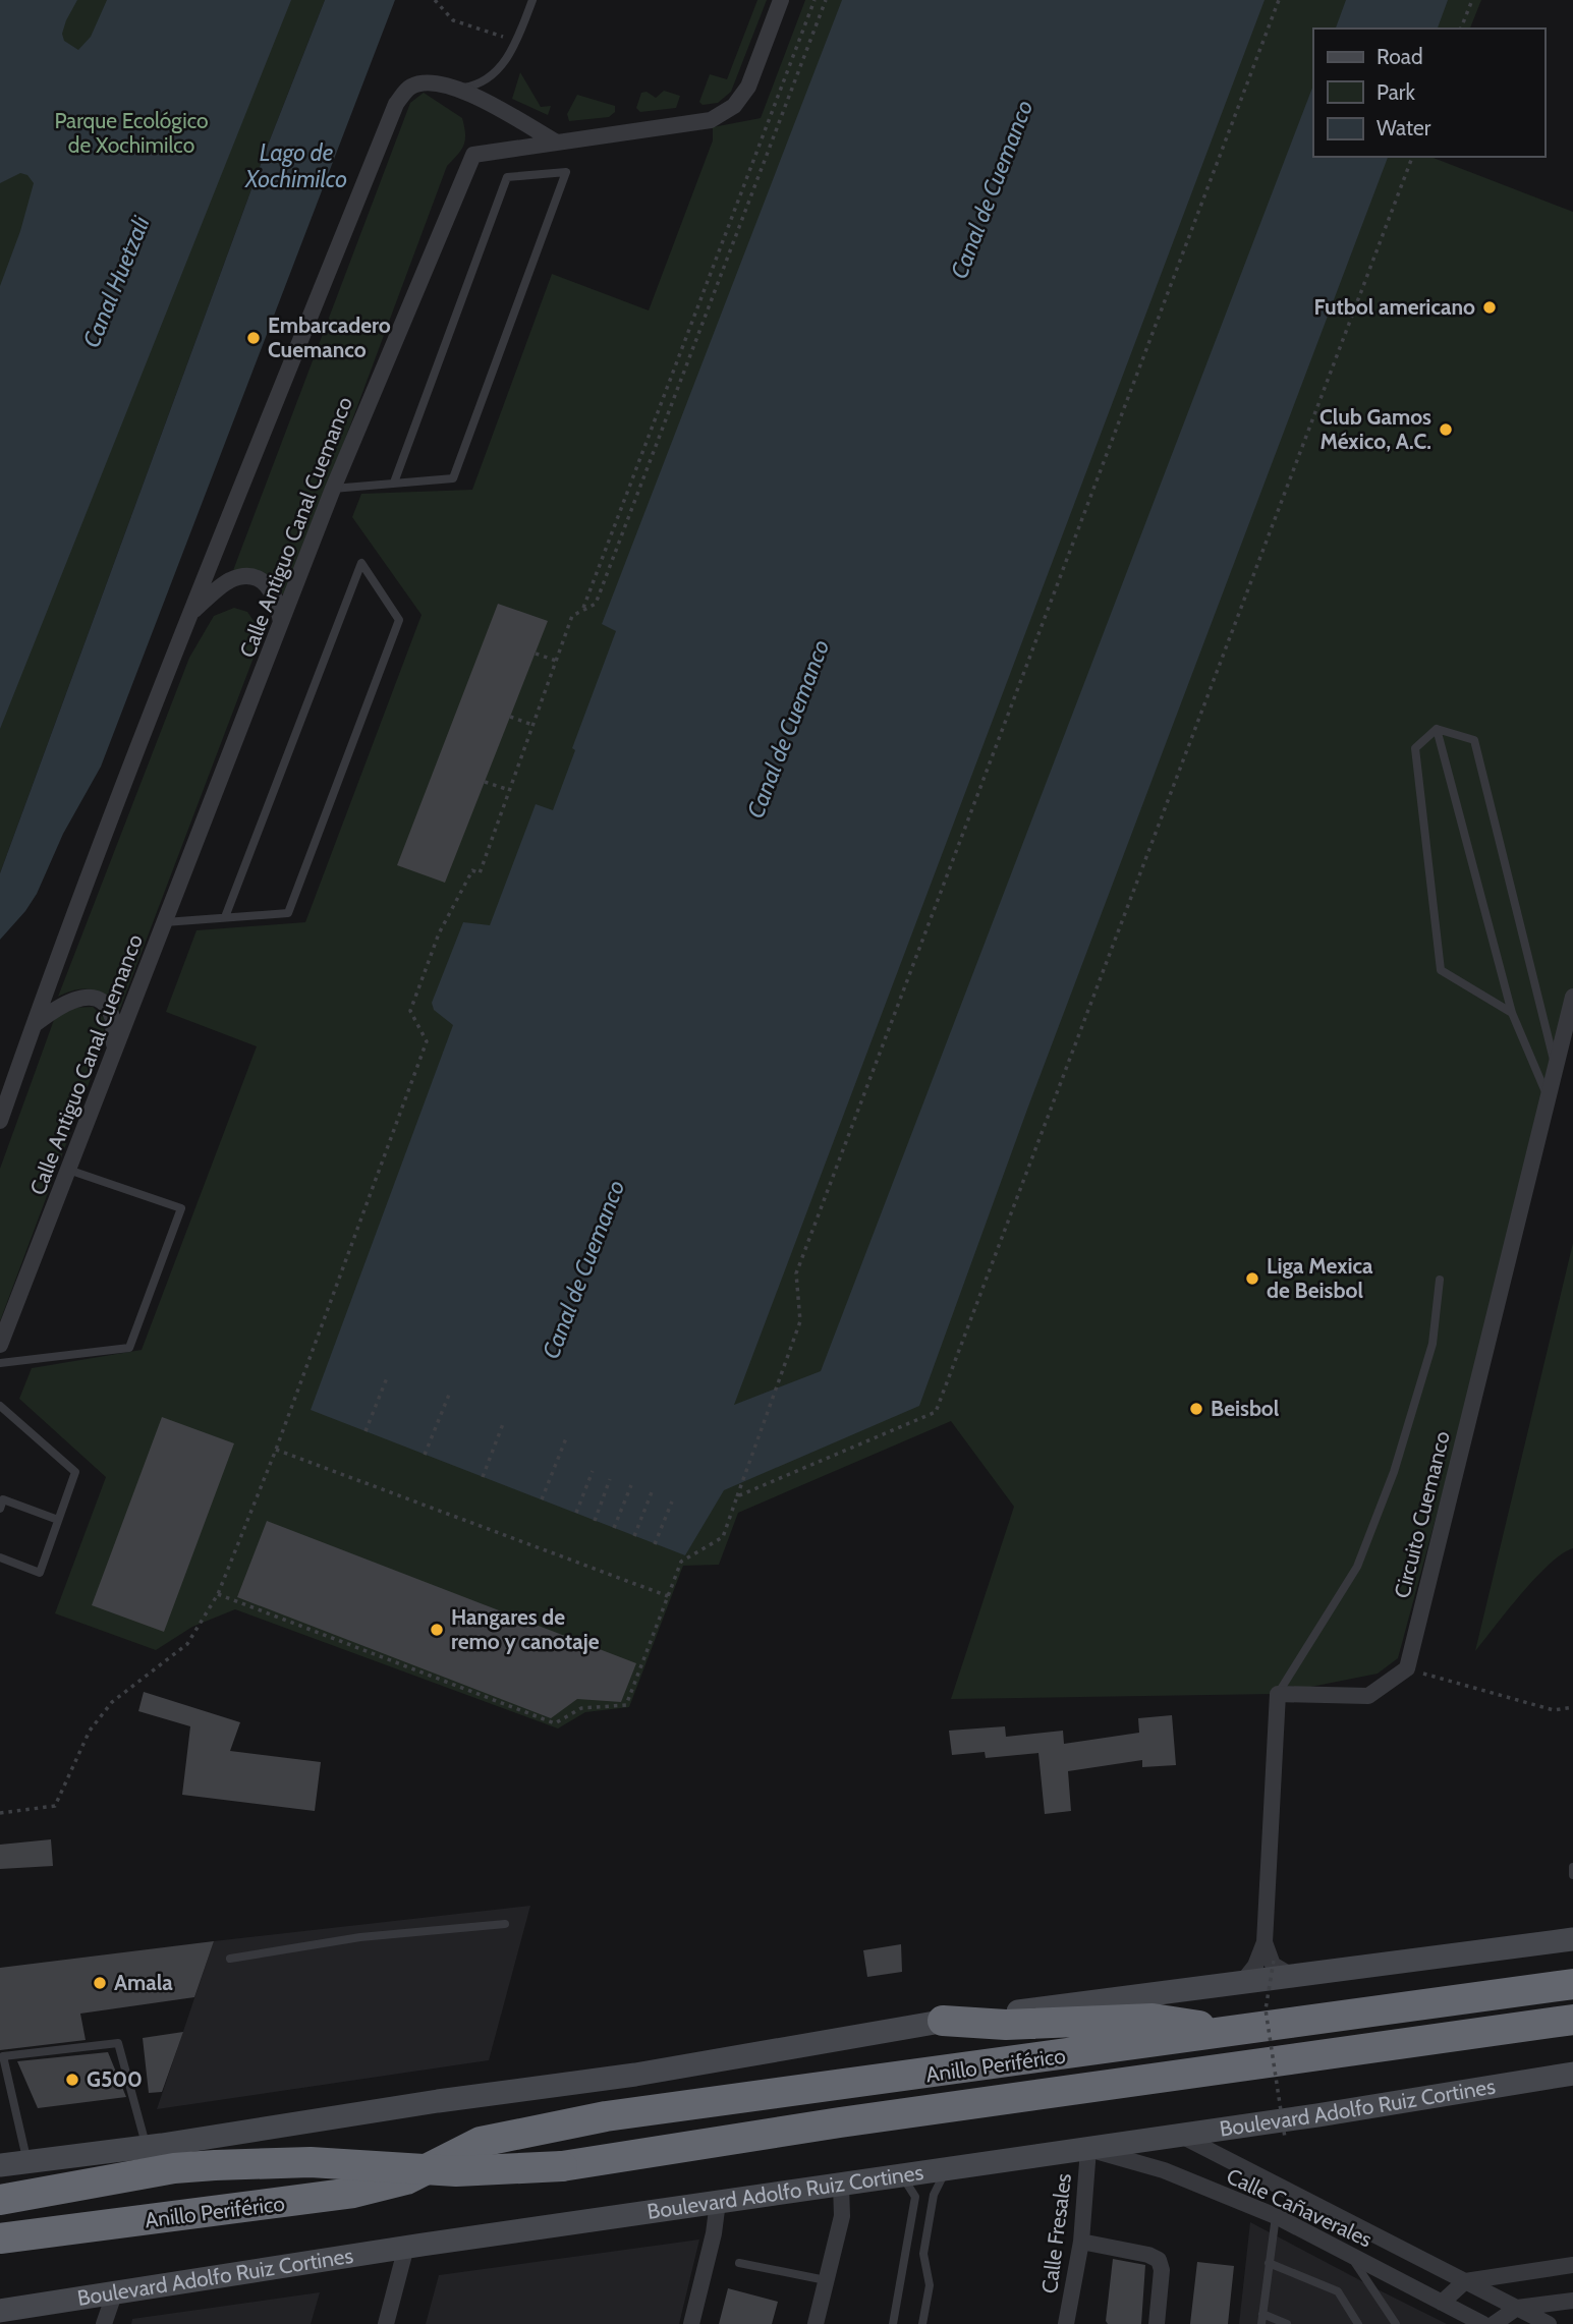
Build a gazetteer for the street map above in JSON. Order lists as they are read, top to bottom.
{
  "streets": {
    "highway": ["Anillo Periférico"],
    "main road": ["Boulevard Adolfo Ruiz Cortines"],
    "street": [
      "Calle Antiguo Canal Cuemanco",
      "Circuito Cuemanco",
      "Calle Cañaverales",
      "Calle Fresales"
    ]
  },
  "crossings": [
    ["Boulevard Adolfo Ruiz Cortines", "Calle Cañaverales"],
    ["Boulevard Adolfo Ruiz Cortines", "Calle Fresales"],
    ["Calle Cañaverales", "Calle Fresales"]
  ],
  "water": ["Lago de Xochimilco", "Canal de Cuemanco", "Canal Huetzali"],
  "parks": ["Parque Ecológico de Xochimilco"],
  "places": [
    "Futbol americano",
    "Embarcadero Cuemanco",
    "Club Gamos México, A.C.",
    "Liga Mexica de Beisbol",
    "Beisbol",
    "Hangares de remo y canotaje",
    "Amala",
    "G500"
  ],
  "legend": ["Road", "Park", "Water"]
}
